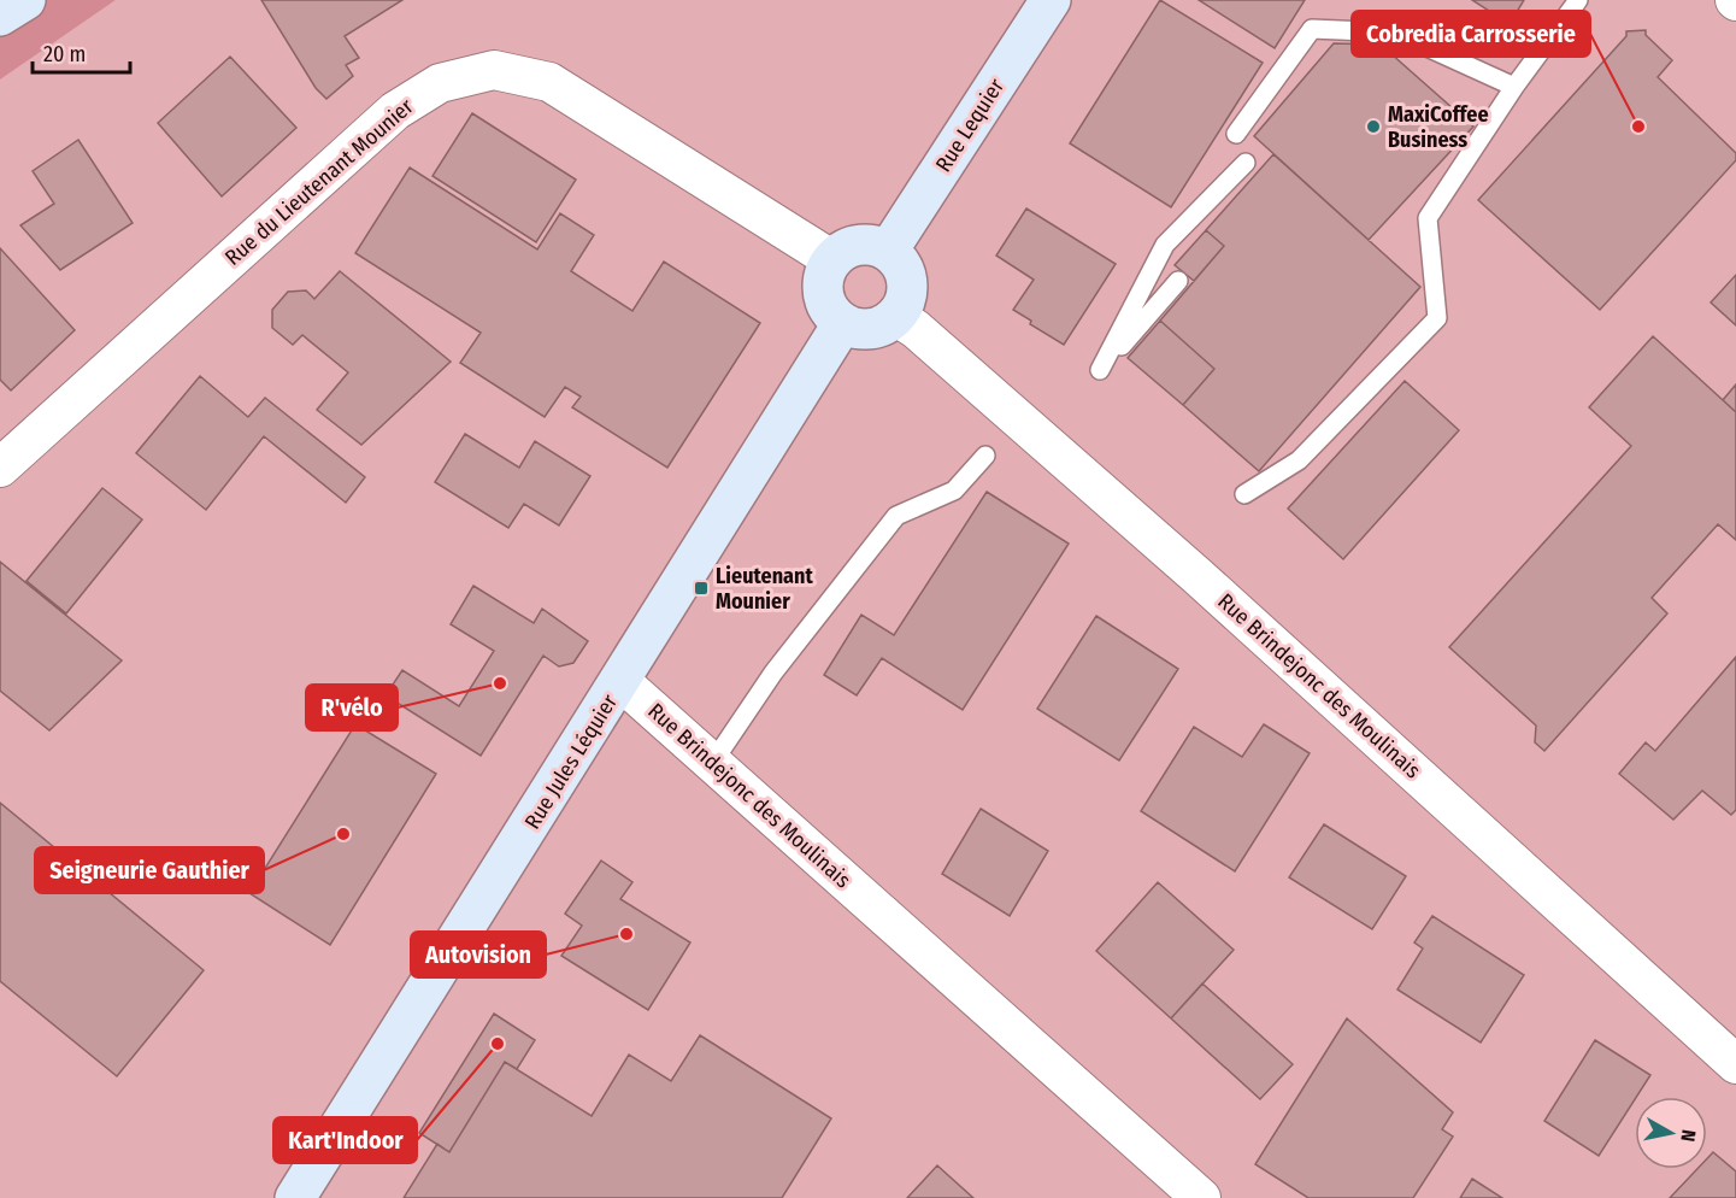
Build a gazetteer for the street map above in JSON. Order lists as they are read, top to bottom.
{
  "streets": {
    "street": [
      "Rue Lequier",
      "Rue du Lieutenant Mounier",
      "Rue Brindejonc des Moulinais",
      "Rue Jules Léquier"
    ]
  },
  "crossings": [
    ["Rue Lequier", "Rue du Lieutenant Mounier"],
    ["Rue Lequier", "Rue Brindejonc des Moulinais"],
    ["Rue Lequier", "Rue Jules Léquier"],
    ["Rue du Lieutenant Mounier", "Rue Brindejonc des Moulinais"],
    ["Rue du Lieutenant Mounier", "Rue Jules Léquier"],
    ["Rue Brindejonc des Moulinais", "Rue Jules Léquier"]
  ],
  "places": {
    "other": [
      "MaxiCoffee Business",
      "Cobredia Carrosserie",
      "R'vélo",
      "Seigneurie Gauthier",
      "Autovision",
      "Kart'Indoor"
    ],
    "transit": ["Lieutenant Mounier"]
  },
  "scale_bar": "20 m",
  "north": "right"
}
